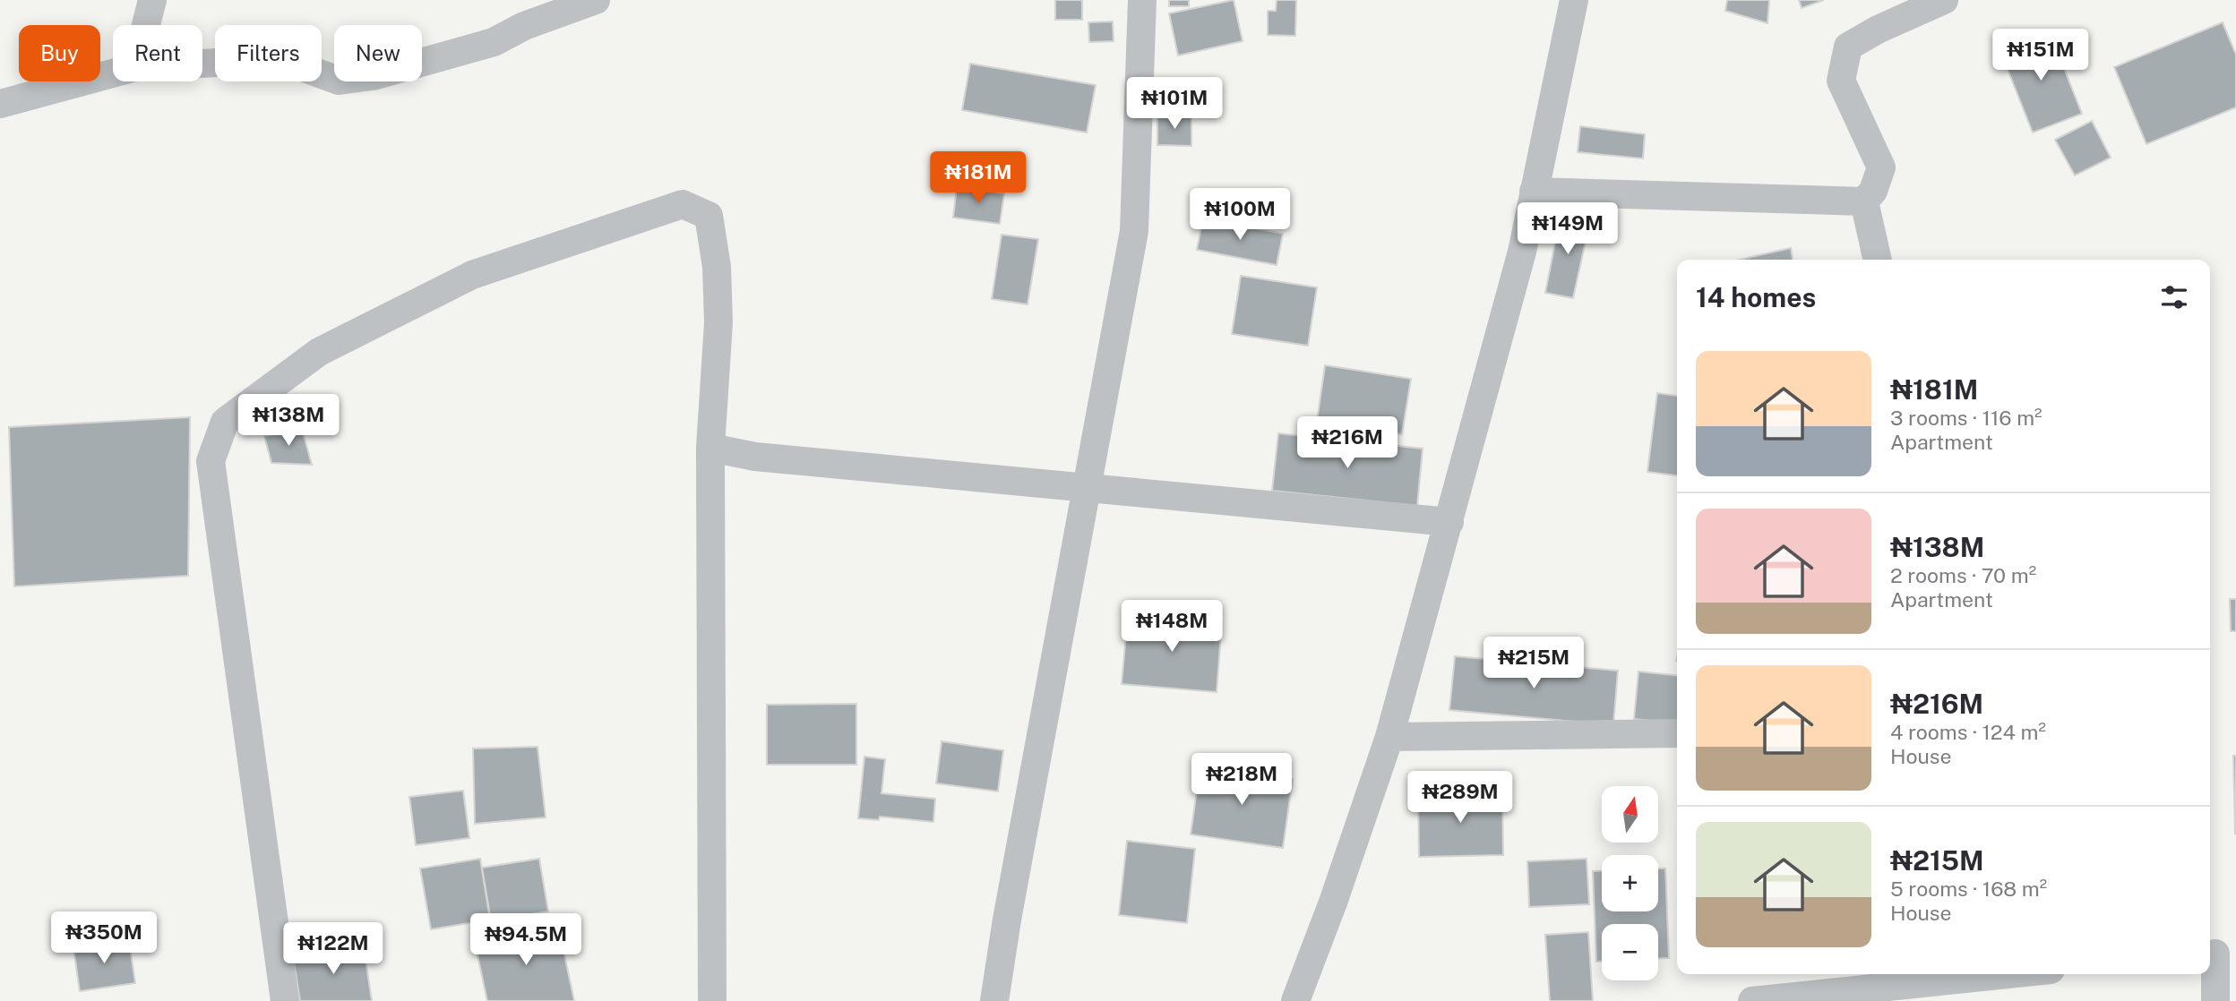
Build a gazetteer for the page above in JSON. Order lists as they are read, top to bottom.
{
  "north": "top",
  "page": {
    "chip": [
      "Buy",
      "Rent",
      "Filters",
      "New"
    ],
    "price": [
      "₦151M",
      "₦101M",
      "₦181M",
      "₦100M",
      "₦149M",
      "₦138M",
      "₦216M",
      "₦148M",
      "₦215M",
      "₦218M",
      "₦289M",
      "₦350M",
      "₦94.5M",
      "₦122M"
    ],
    "heading": "14 homes",
    "list": [
      {
        "name": "₦181M",
        "note": "3 rooms · 116 m² · Apartment"
      },
      {
        "name": "₦138M",
        "note": "2 rooms · 70 m² · Apartment"
      },
      {
        "name": "₦216M",
        "note": "4 rooms · 124 m² · House"
      },
      {
        "name": "₦215M",
        "note": "5 rooms · 168 m² · House"
      }
    ],
    "map_buttons": ["+", "−"]
  }
}
